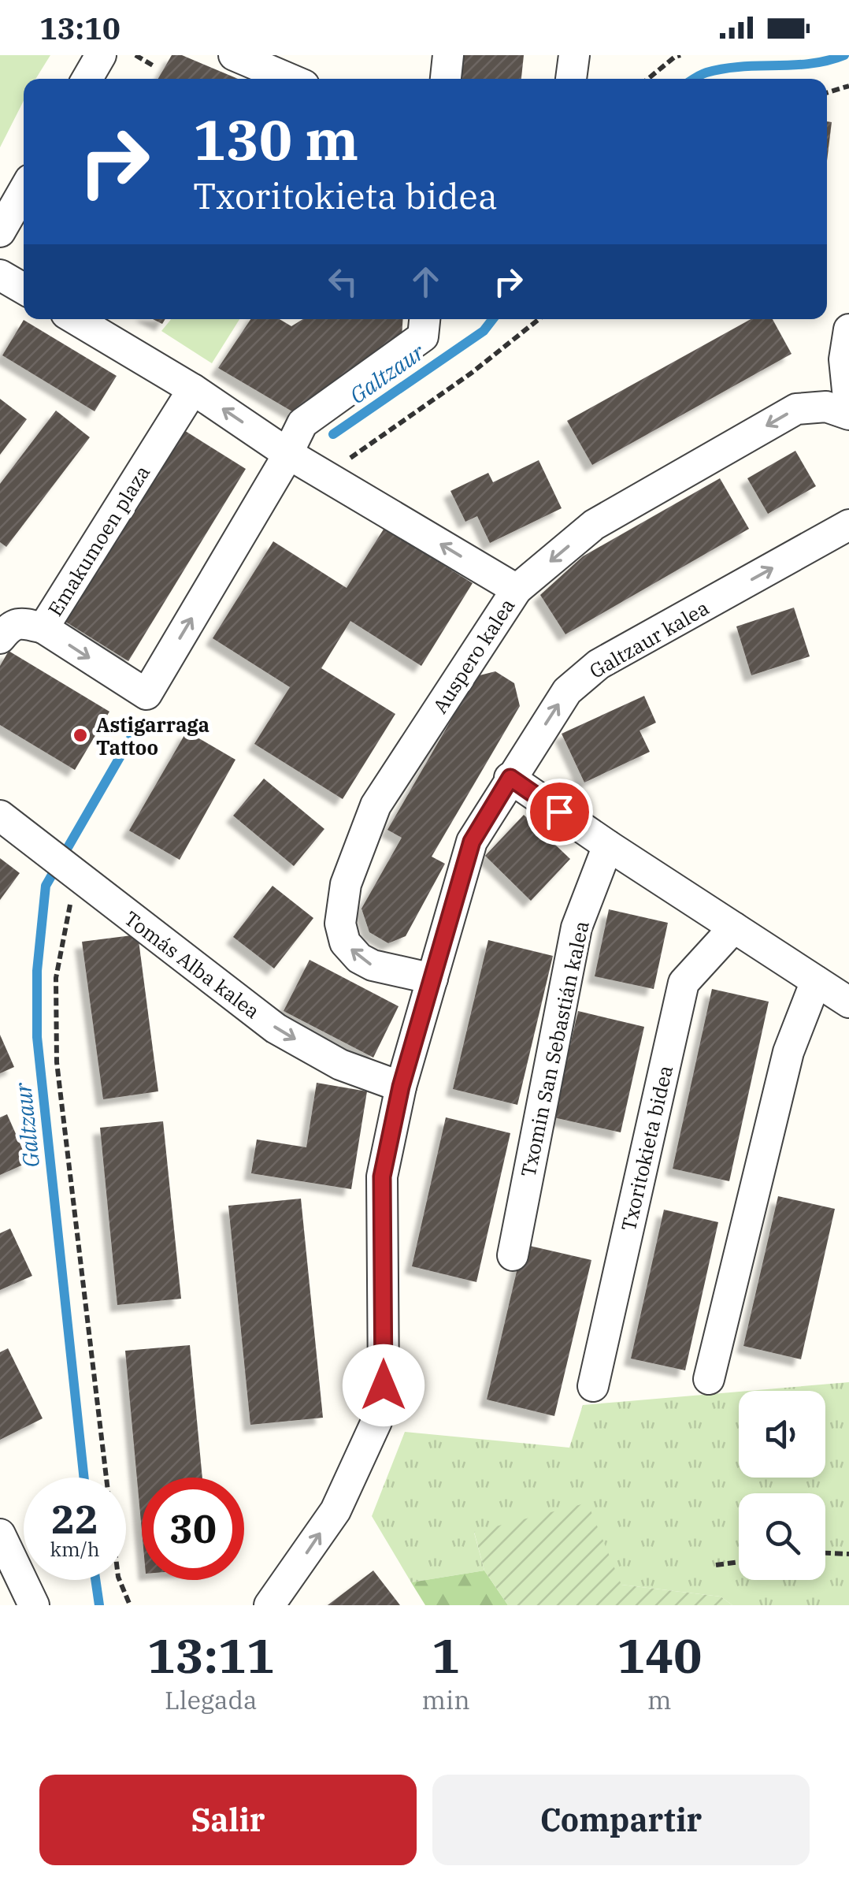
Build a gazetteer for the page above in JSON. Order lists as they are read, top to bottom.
{
  "streets": {
    "street": [
      "Emakumoen plaza",
      "Galtzaur kalea",
      "Auspero kalea",
      "Tomás Alba kalea",
      "Txomin San Sebastián kalea",
      "Txoritokieta bidea"
    ]
  },
  "crossings": [
    ["Galtzaur kalea", "Auspero kalea"],
    ["Galtzaur kalea", "Tomás Alba kalea"]
  ],
  "one_way": ["Galtzaur kalea", "Tomás Alba kalea"],
  "water": ["Galtzaur"],
  "places": ["Astigarraga Tattoo"],
  "page": {
    "status": "13:10",
    "turn": ["130 m", "Txoritokieta bidea"],
    "speed": "22 km/h",
    "limit": "30",
    "eta": [
      "13:11",
      "Llegada",
      "1",
      "min",
      "140",
      "m"
    ],
    "buttons": ["Salir", "Compartir"]
  }
}
